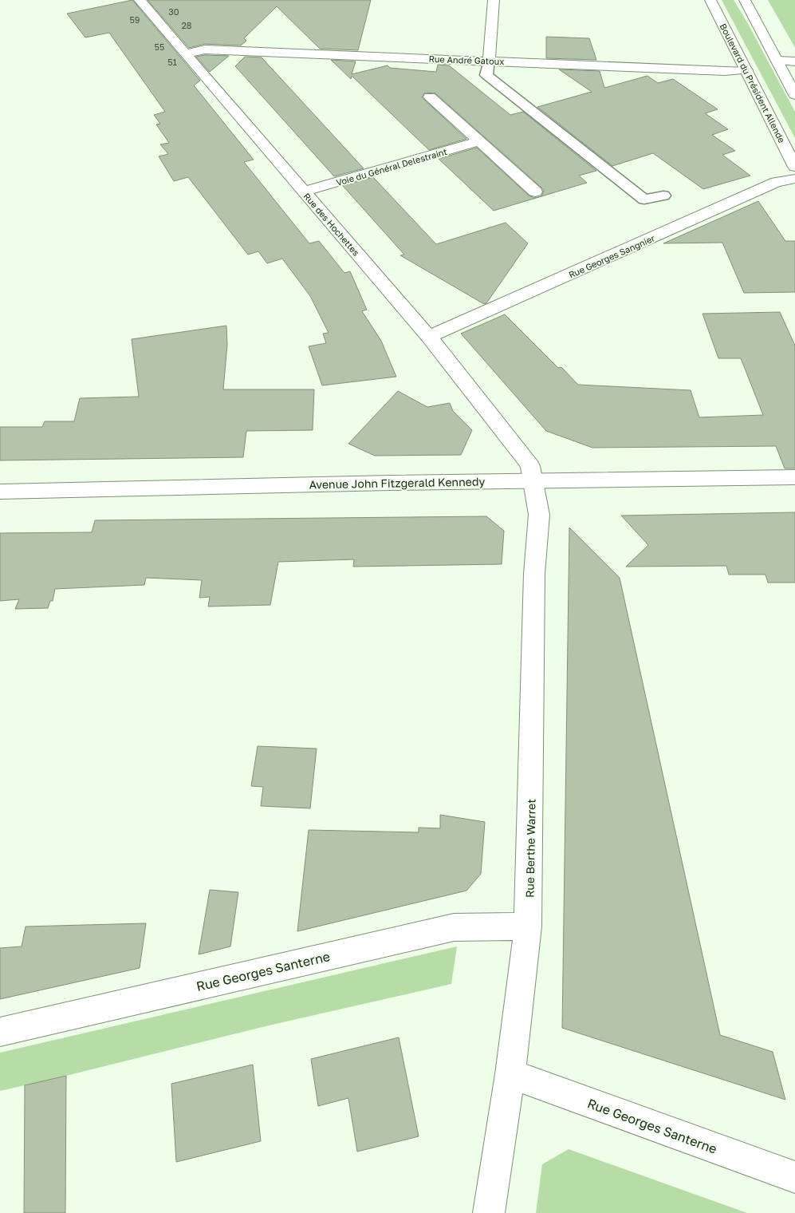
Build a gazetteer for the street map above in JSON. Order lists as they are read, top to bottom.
{
  "streets": {
    "street": [
      "Rue André Gatoux",
      "Boulevard du Président Allende",
      "Voie du Général Delestraint",
      "Rue des Hochettes",
      "Rue Georges Sangnier",
      "Avenue John Fitzgerald Kennedy",
      "Rue Berthe Warret",
      "Rue Georges Santerne"
    ]
  },
  "crossings": [
    ["Rue André Gatoux", "Boulevard du Président Allende"],
    ["Rue André Gatoux", "Rue des Hochettes"],
    ["Voie du Général Delestraint", "Rue des Hochettes"],
    ["Rue des Hochettes", "Rue Georges Sangnier"],
    ["Rue des Hochettes", "Rue Berthe Warret"],
    ["Avenue John Fitzgerald Kennedy", "Rue Berthe Warret"],
    ["Rue Berthe Warret", "Rue Georges Santerne"]
  ],
  "house_numbers": [
    "30",
    "59",
    "28",
    "55",
    "51"
  ]
}
